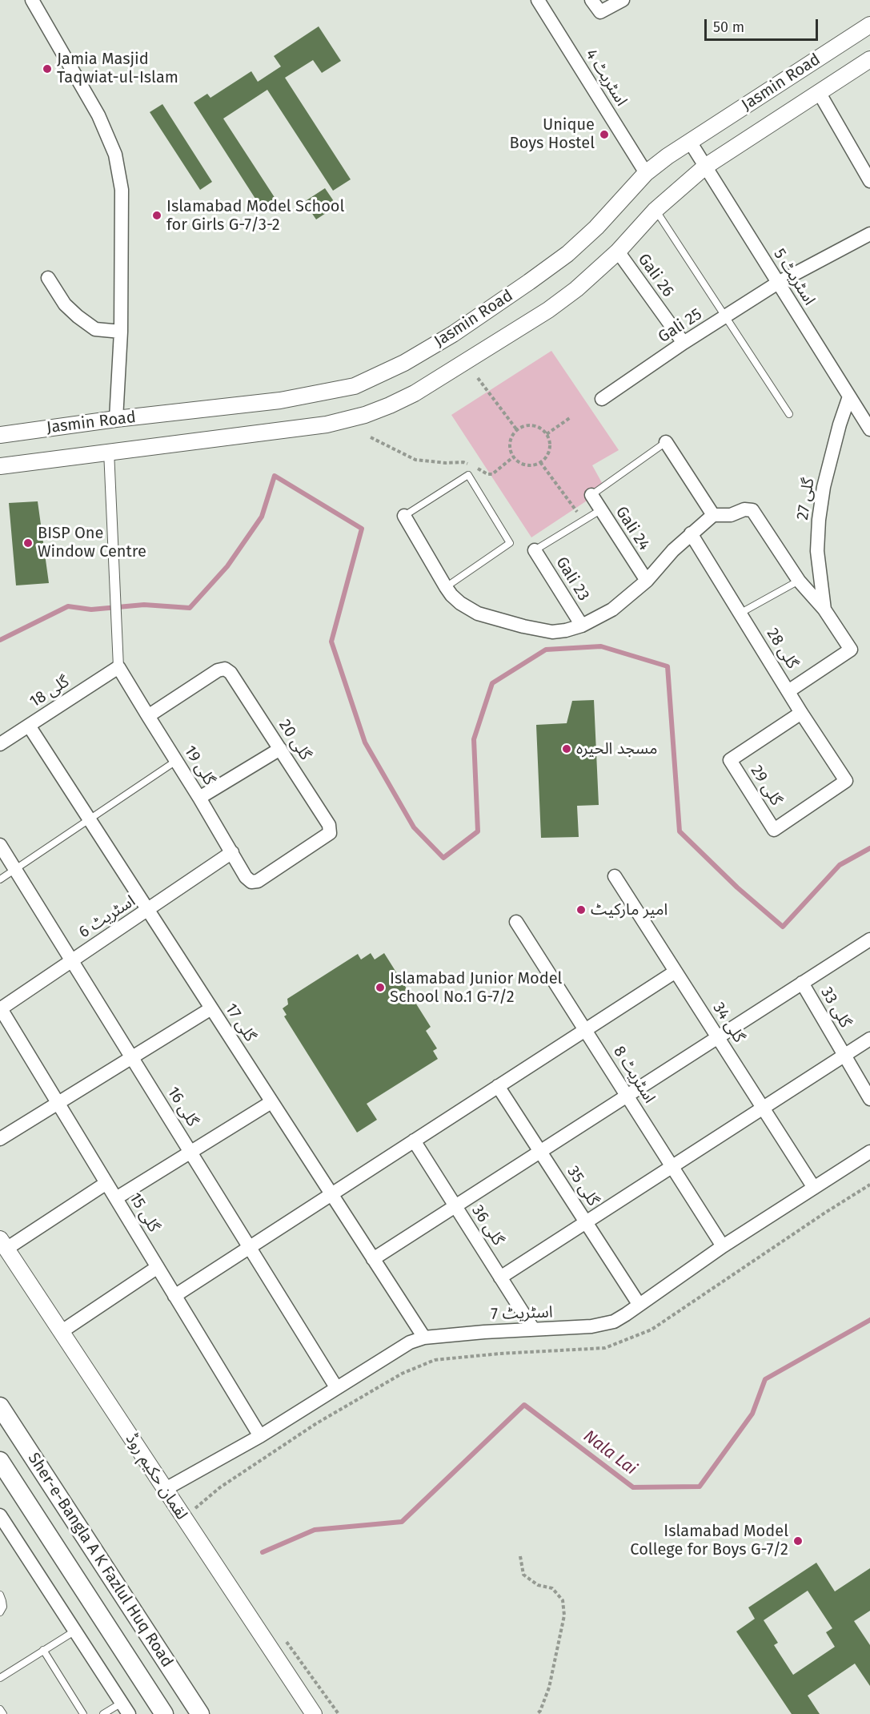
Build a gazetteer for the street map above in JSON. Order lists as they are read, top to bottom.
{
  "streets": {
    "main road": ["Sher-e-Bangla A K Fazlul Huq Road"],
    "street": [
      "اسٹریٹ 4",
      "Jasmin Road",
      "Gali 26",
      "اسٹریٹ 5",
      "Gali 25",
      "گلی 27",
      "Gali 24",
      "Gali 23",
      "گلی 28",
      "گلی 18",
      "گلی 20",
      "گلی 19",
      "گلی 29",
      "اسٹریٹ 6",
      "گلی 33",
      "گلی 17",
      "گلی 34",
      "اسٹریٹ 8",
      "گلی 16",
      "گلی 35",
      "گلی 15",
      "گلی 36",
      "اسٹریٹ 7",
      "لقمان حکیم روڈ"
    ]
  },
  "crossings": [
    ["اسٹریٹ 4", "Jasmin Road"],
    ["Jasmin Road", "Gali 26"],
    ["Jasmin Road", "اسٹریٹ 5"],
    ["Gali 26", "Gali 25"],
    ["اسٹریٹ 5", "Gali 25"],
    ["اسٹریٹ 5", "گلی 27"],
    ["گلی 27", "گلی 28"],
    ["گلی 28", "گلی 29"],
    ["گلی 18", "گلی 19"],
    ["گلی 18", "گلی 17"],
    ["گلی 20", "گلی 19"],
    ["گلی 19", "اسٹریٹ 6"],
    ["اسٹریٹ 6", "گلی 17"],
    ["اسٹریٹ 6", "گلی 16"],
    ["اسٹریٹ 6", "گلی 15"],
    ["گلی 17", "اسٹریٹ 7"],
    ["گلی 34", "اسٹریٹ 7"],
    ["اسٹریٹ 8", "اسٹریٹ 7"],
    ["گلی 16", "اسٹریٹ 7"],
    ["گلی 35", "اسٹریٹ 7"],
    ["گلی 15", "اسٹریٹ 7"],
    ["گلی 36", "اسٹریٹ 7"],
    ["اسٹریٹ 7", "لقمان حکیم روڈ"]
  ],
  "water": ["Nala Lai"],
  "places": [
    "Jamia Masjid Taqwiat-ul-Islam",
    "Unique Boys Hostel",
    "Islamabad Model School for Girls G-7/3-2",
    "BISP One Window Centre",
    "مسجد الحیرہ",
    "امیر مارکیٹ",
    "Islamabad Junior Model School No.1 G-7/2",
    "Islamabad Model College for Boys G-7/2"
  ],
  "scale_bar": "50 m"
}
